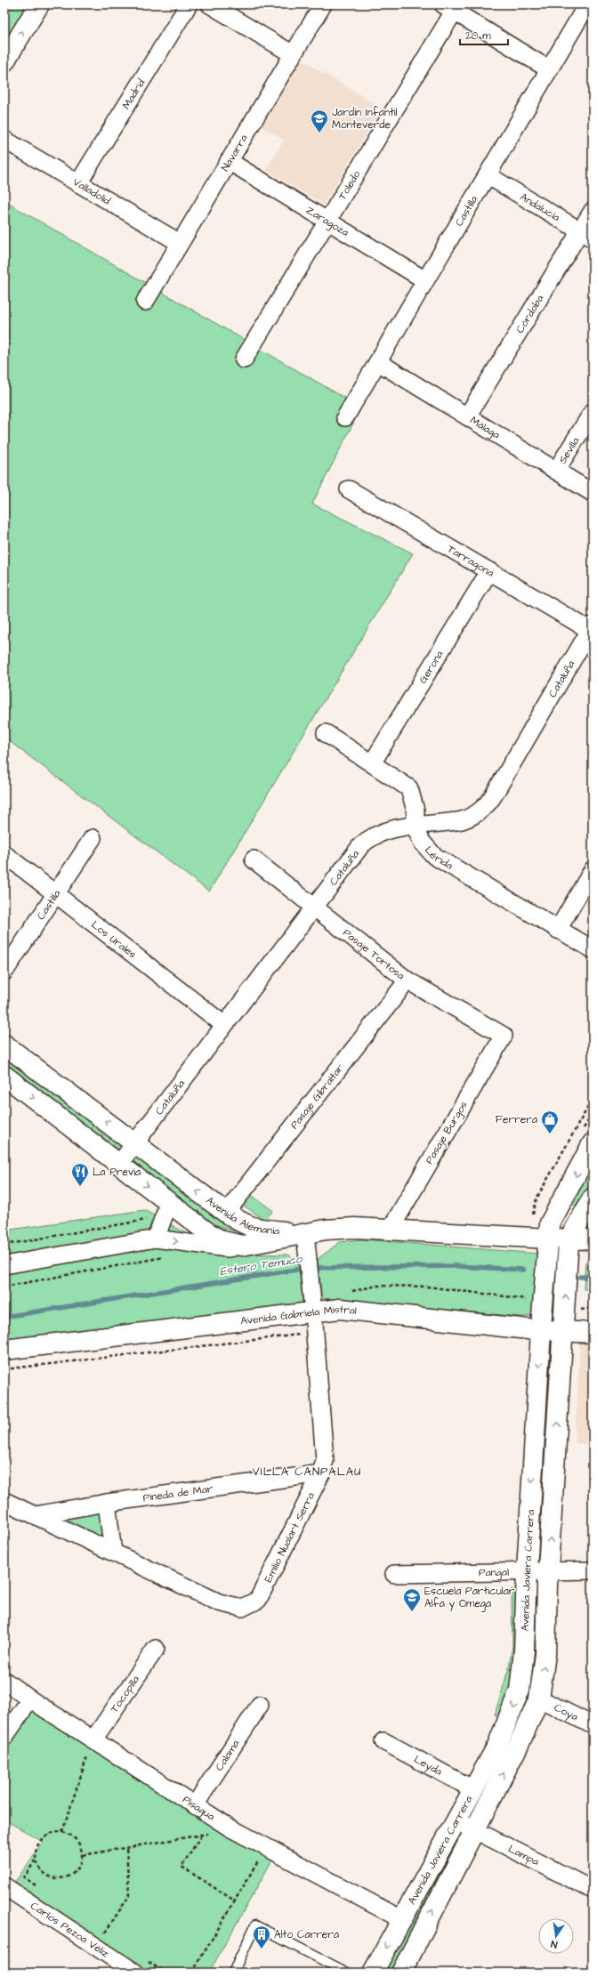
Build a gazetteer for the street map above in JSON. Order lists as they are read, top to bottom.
{
  "streets": {
    "main road": ["Avenida Alemania", "Avenida Gabriela Mistral", "Avenida Javiera Carrera"],
    "street": [
      "Madrid",
      "Navarra",
      "Toledo",
      "Valladolid",
      "Andalucía",
      "Castilla",
      "Zaragoza",
      "Córdoba",
      "Málaga",
      "Sevilla",
      "Tarragona",
      "Gerona",
      "Cataluña",
      "Lérida",
      "Los Urales",
      "Pasaje Tortosa",
      "Pasaje Gibraltar",
      "Pasaje Burgos",
      "Pineda de Mar",
      "Emilio Nualart Serra",
      "Pangal",
      "Tocopilla",
      "Coya",
      "Calama",
      "Leyda",
      "Pisagua",
      "Lampa",
      "Carlos Pezoa Véliz"
    ]
  },
  "crossings": [
    ["Madrid", "Valladolid"],
    ["Navarra", "Valladolid"],
    ["Navarra", "Zaragoza"],
    ["Toledo", "Zaragoza"],
    ["Andalucía", "Castilla"],
    ["Andalucía", "Córdoba"],
    ["Castilla", "Zaragoza"],
    ["Castilla", "Málaga"],
    ["Castilla", "Los Urales"],
    ["Córdoba", "Málaga"],
    ["Málaga", "Sevilla"],
    ["Tarragona", "Gerona"],
    ["Tarragona", "Cataluña"],
    ["Gerona", "Lérida"],
    ["Cataluña", "Lérida"],
    ["Cataluña", "Los Urales"],
    ["Cataluña", "Pasaje Tortosa"],
    ["Cataluña", "Avenida Alemania"],
    ["Pasaje Tortosa", "Pasaje Gibraltar"],
    ["Pasaje Tortosa", "Pasaje Burgos"],
    ["Pasaje Gibraltar", "Avenida Alemania"],
    ["Avenida Alemania", "Emilio Nualart Serra"],
    ["Avenida Gabriela Mistral", "Emilio Nualart Serra"],
    ["Avenida Gabriela Mistral", "Avenida Javiera Carrera"],
    ["Pineda de Mar", "Emilio Nualart Serra"],
    ["Avenida Javiera Carrera", "Pangal"],
    ["Avenida Javiera Carrera", "Coya"],
    ["Avenida Javiera Carrera", "Leyda"],
    ["Avenida Javiera Carrera", "Pisagua"],
    ["Avenida Javiera Carrera", "Lampa"],
    ["Tocopilla", "Pisagua"],
    ["Calama", "Pisagua"]
  ],
  "districts": ["VILLA CANPALAU"],
  "water": ["Estero Temuco"],
  "places": {
    "school or university": ["Jardín Infantil Monteverde", "Escuela Particular Alfa y Omega"],
    "shop": ["Ferrera"],
    "restaurant": ["La Previa"],
    "building": ["Alto Carrera"]
  },
  "scale_bar": "20 m",
  "north": "bottom"
}
